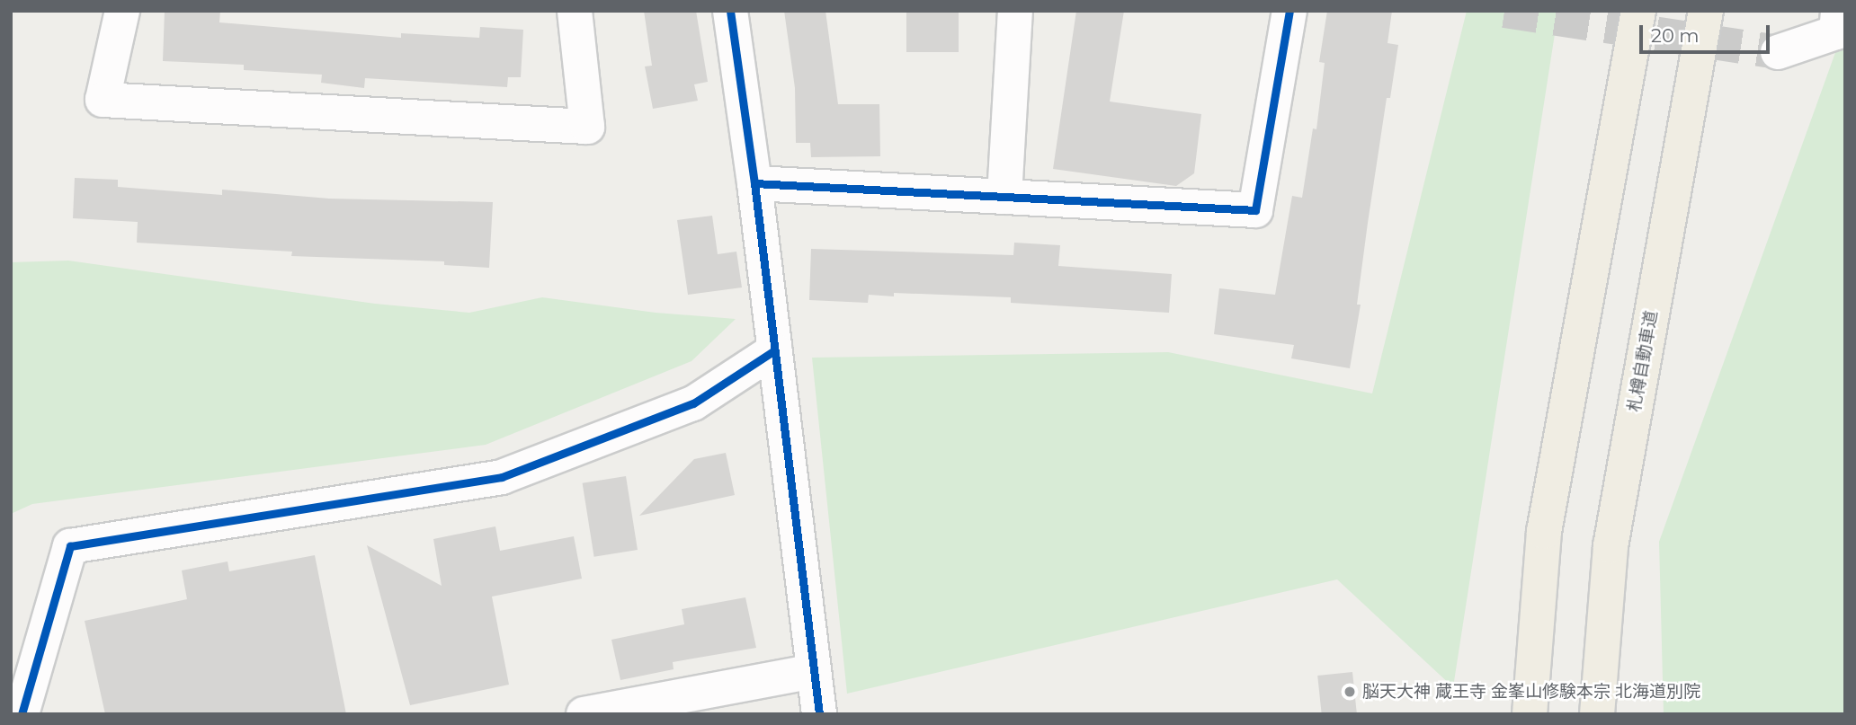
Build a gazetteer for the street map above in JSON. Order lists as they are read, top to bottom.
{
  "streets": {
    "highway": ["札樽自動車道"]
  },
  "places": ["脳天大神 蔵王寺 金峯山修験本宗 北海道別院"],
  "scale_bar": "20 m"
}
